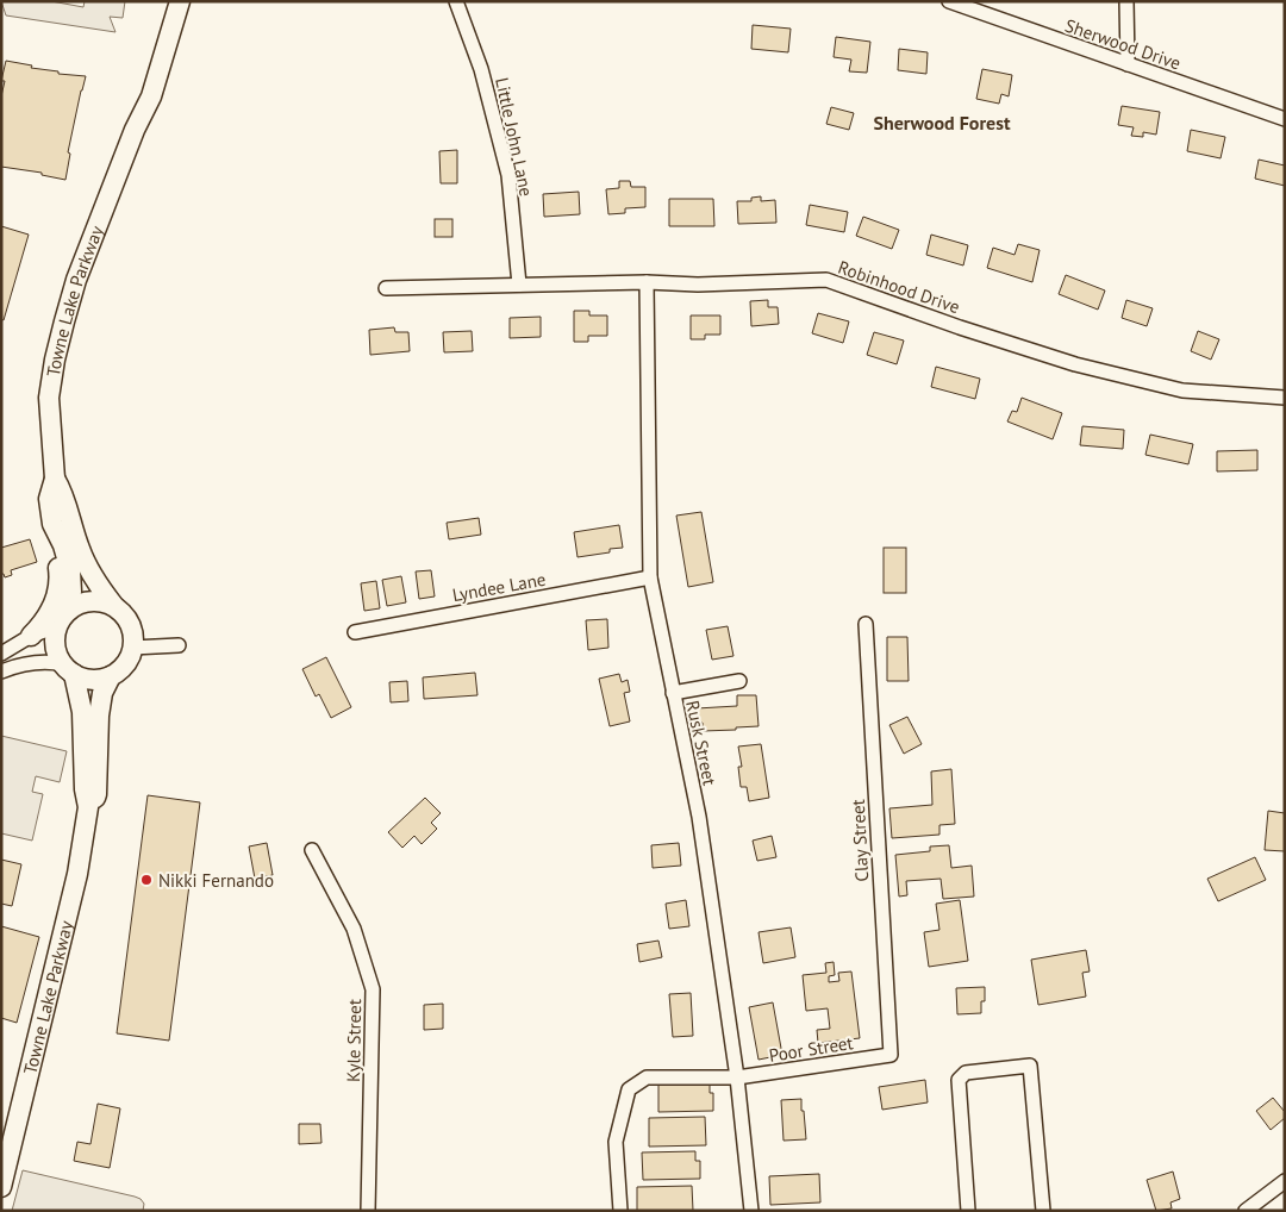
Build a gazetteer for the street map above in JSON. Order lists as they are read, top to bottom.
{
  "streets": {
    "main road": ["Towne Lake Parkway"],
    "street": [
      "Sherwood Drive",
      "Little John Lane",
      "Robinhood Drive",
      "Lyndee Lane",
      "Rusk Street",
      "Clay Street",
      "Kyle Street",
      "Poor Street"
    ]
  },
  "crossings": [
    ["Little John Lane", "Robinhood Drive"],
    ["Robinhood Drive", "Rusk Street"],
    ["Lyndee Lane", "Rusk Street"],
    ["Rusk Street", "Poor Street"],
    ["Clay Street", "Poor Street"]
  ],
  "districts": ["Sherwood Forest"],
  "places": ["Nikki Fernando"]
}
